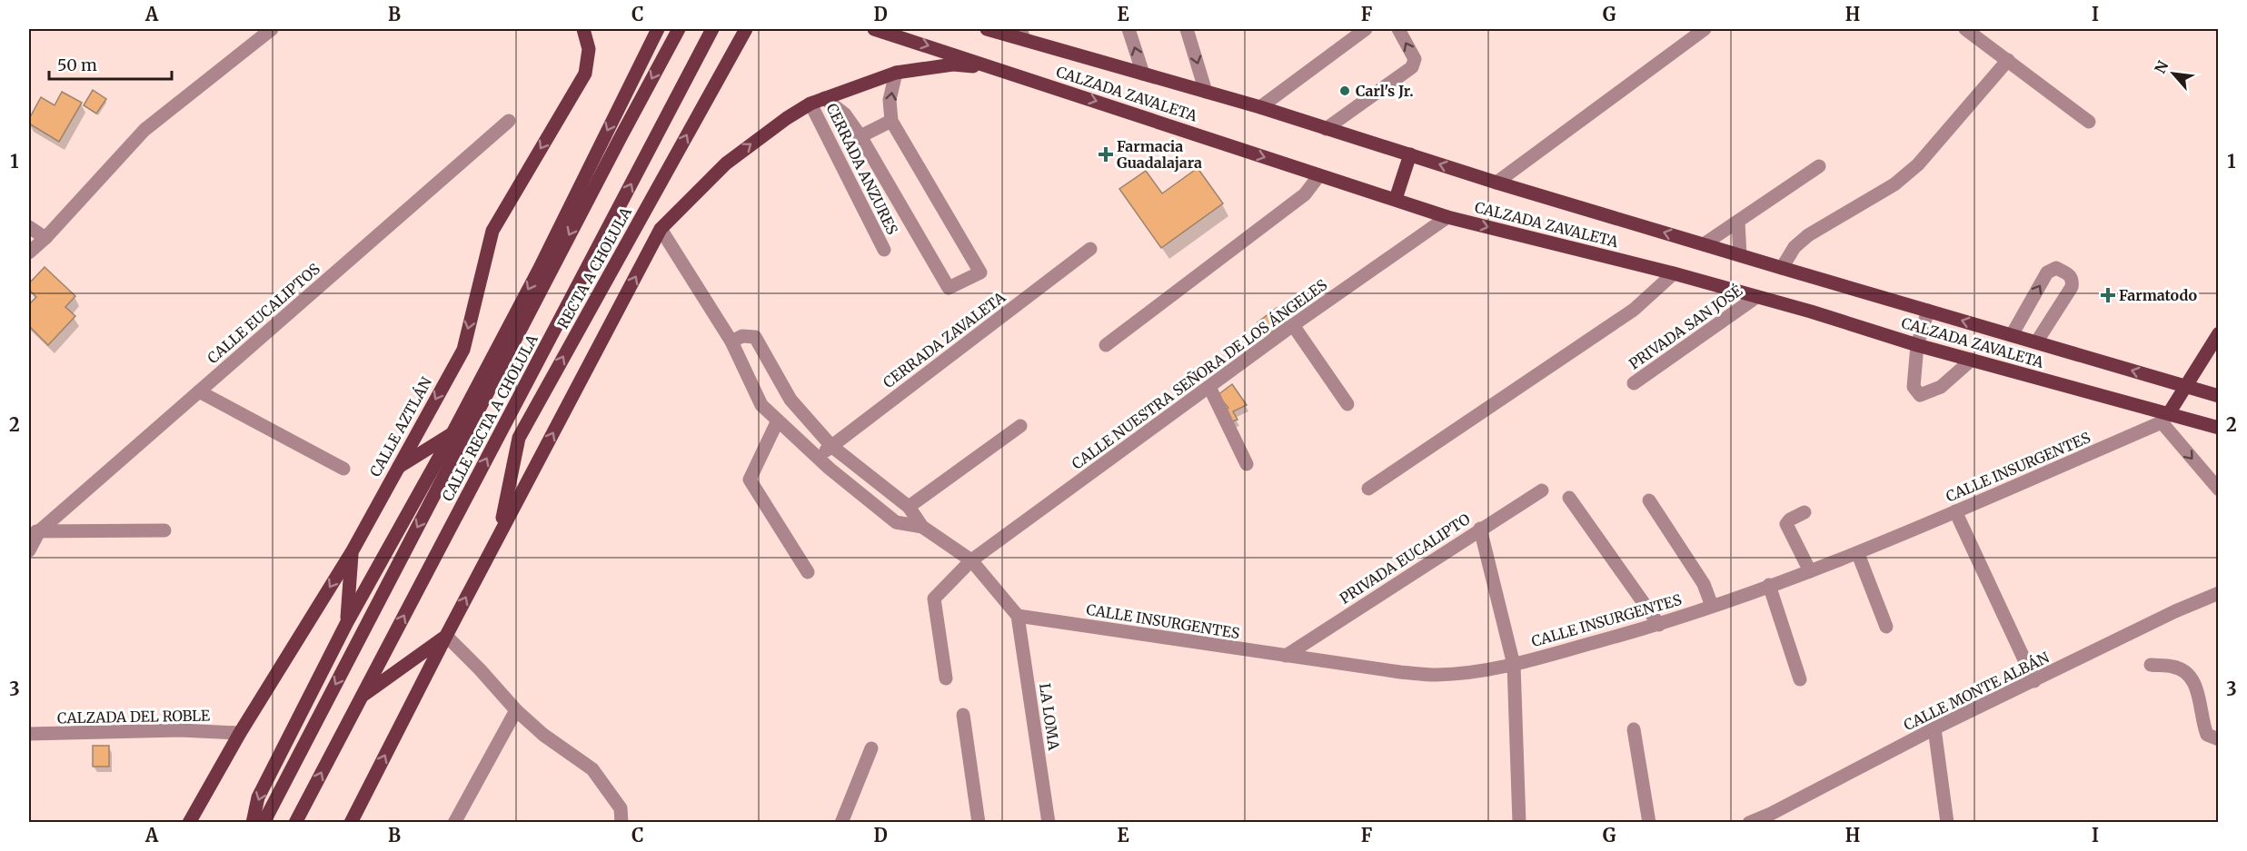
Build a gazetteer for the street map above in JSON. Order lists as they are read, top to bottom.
{
  "streets": {
    "main road": [
      "CALZADA ZAVALETA",
      "RECTA A CHOLULA",
      "CALLE RECTA A CHOLULA",
      "CALLE AZTLÁN"
    ],
    "street": [
      "CERRADA ANZURES",
      "CALLE EUCALIPTOS",
      "PRIVADA SAN JOSÉ",
      "CERRADA ZAVALETA",
      "CALLE NUESTRA SEÑORA DE LOS ÁNGELES",
      "CALLE INSURGENTES",
      "PRIVADA EUCALIPTO",
      "CALLE MONTE ALBÁN",
      "CALZADA DEL ROBLE",
      "LA LOMA"
    ]
  },
  "crossings": [
    ["CALZADA ZAVALETA", "PRIVADA SAN JOSÉ"],
    ["CALZADA ZAVALETA", "CALLE NUESTRA SEÑORA DE LOS ÁNGELES"],
    ["CALZADA ZAVALETA", "CALLE INSURGENTES"],
    ["CALLE AZTLÁN", "CALZADA DEL ROBLE"],
    ["CALLE INSURGENTES", "PRIVADA EUCALIPTO"],
    ["CALLE INSURGENTES", "LA LOMA"]
  ],
  "places": {
    "other": ["Carl's Jr."],
    "health": ["Farmacia Guadalajara", "Farmatodo"]
  },
  "scale_bar": "50 m",
  "north": "top left",
  "grid": {
    "columns": [
      "A",
      "B",
      "C",
      "D",
      "E",
      "F",
      "G",
      "H",
      "I"
    ],
    "rows": ["1", "2", "3"]
  }
}
